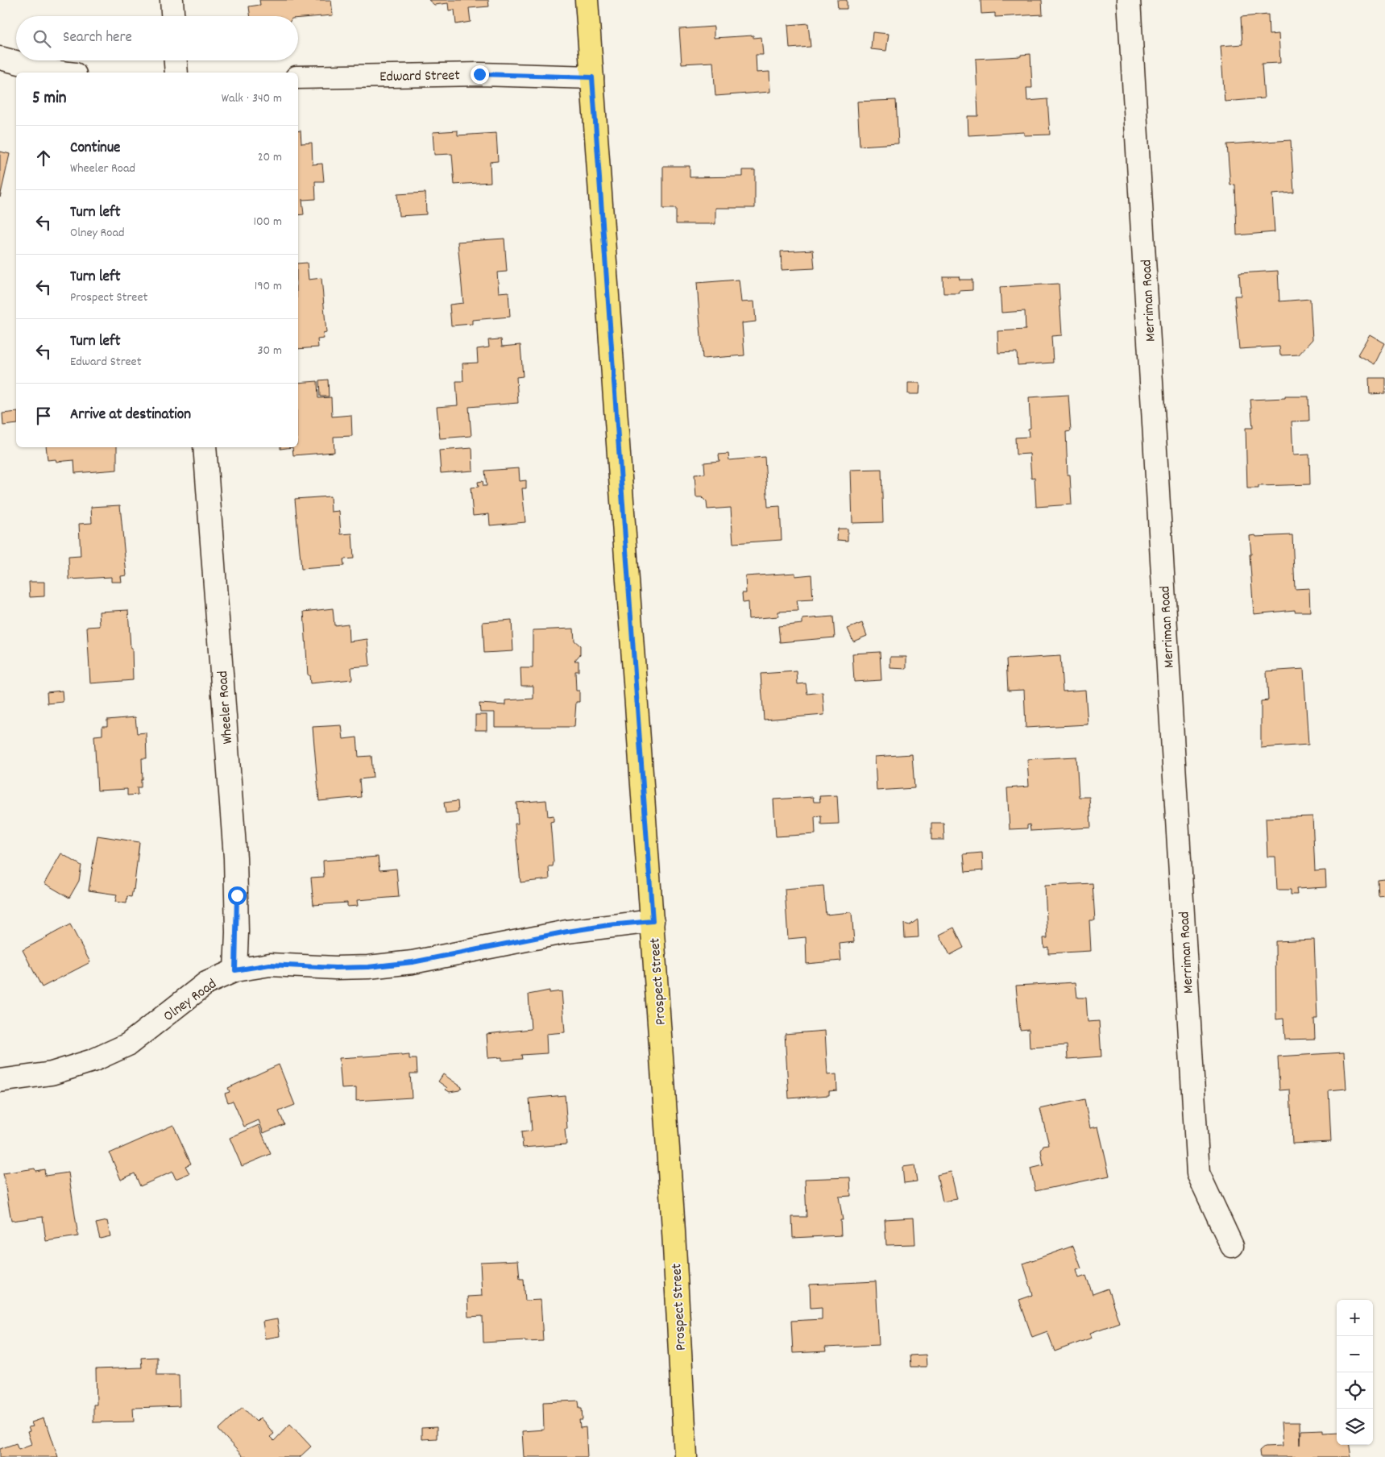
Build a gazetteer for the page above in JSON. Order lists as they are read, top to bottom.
{
  "streets": {
    "main road": ["Prospect Street"],
    "street": [
      "Edward Street",
      "Merriman Road",
      "Wheeler Road",
      "Olney Road"
    ]
  },
  "crossings": [
    ["Edward Street", "Prospect Street"],
    ["Wheeler Road", "Olney Road"],
    ["Prospect Street", "Olney Road"]
  ],
  "page": {
    "search": "Search here",
    "heading": ["5 min", "Walk · 340 m"],
    "list": [
      ["Continue", "Wheeler Road", "20 m"],
      ["Turn left", "Olney Road", "100 m"],
      ["Turn left", "Prospect Street", "190 m"],
      ["Turn left", "Edward Street", "30 m"],
      "Arrive at destination"
    ],
    "map_buttons": ["+", "−"]
  }
}
